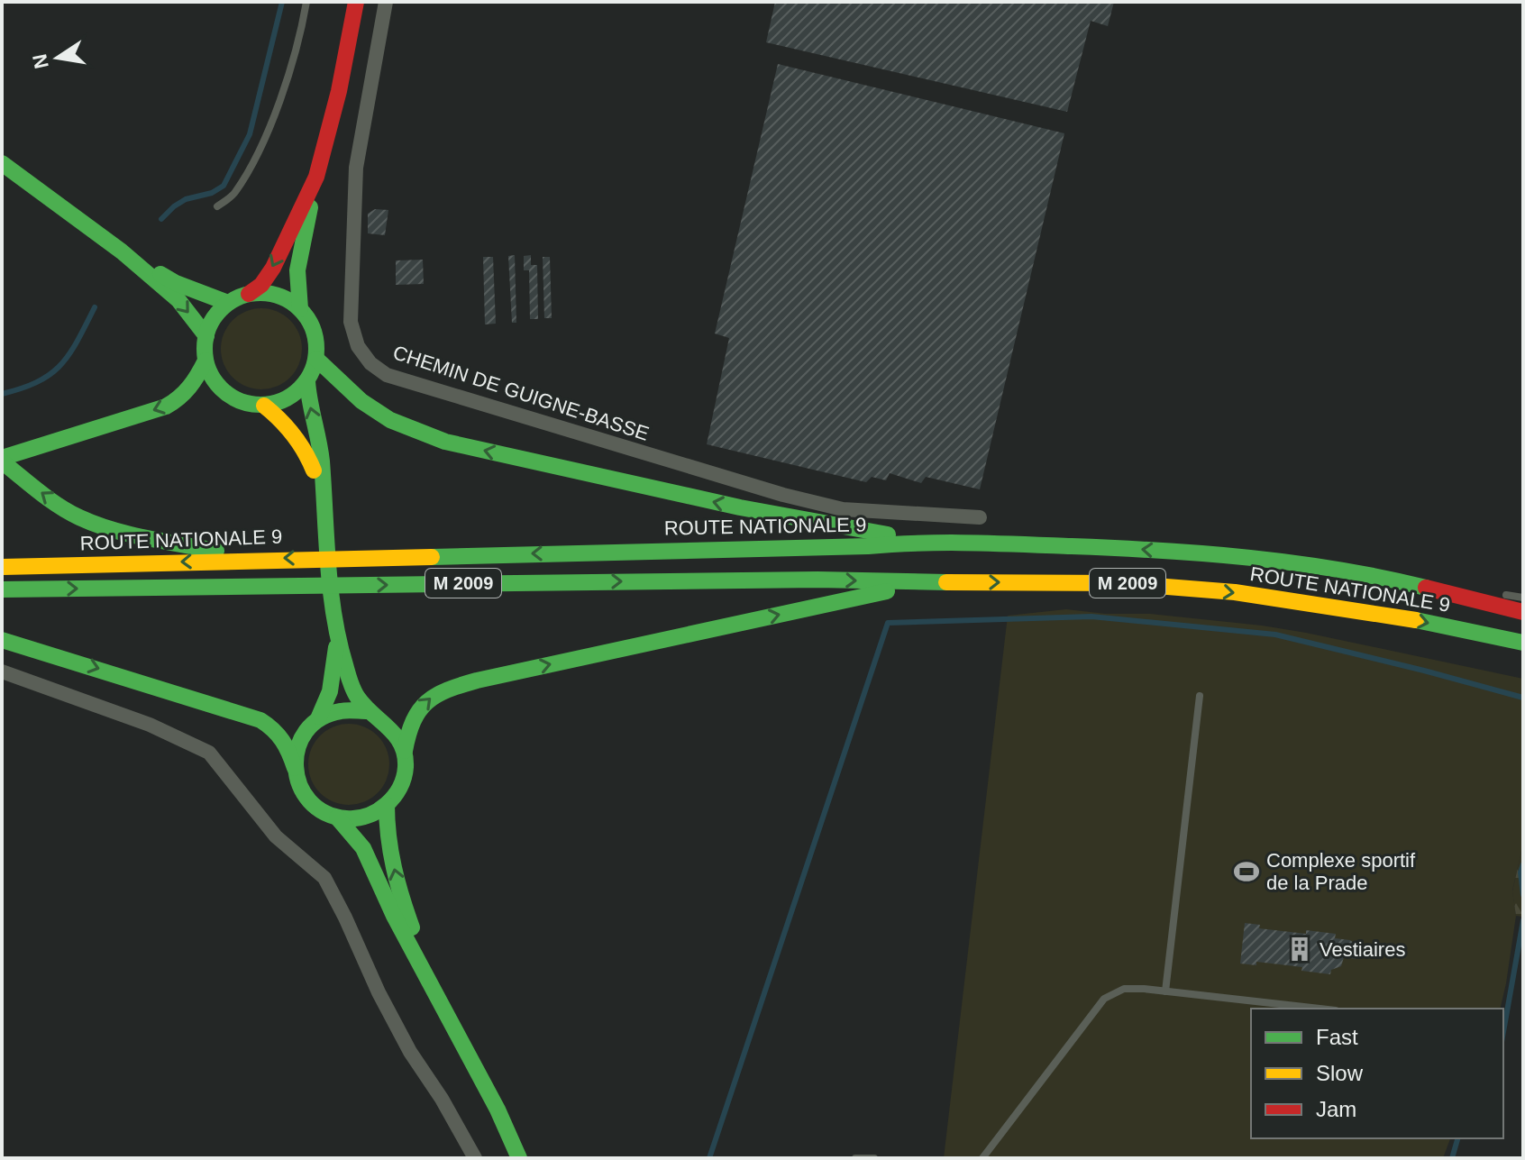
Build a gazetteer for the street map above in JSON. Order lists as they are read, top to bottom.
{
  "streets": {
    "main road": ["ROUTE NATIONALE 9", "M 2009"],
    "street": ["CHEMIN DE GUIGNE-BASSE"]
  },
  "places": {
    "sports": ["Complexe sportif de la Prade"],
    "building": ["Vestiaires"]
  },
  "legend": ["Fast", "Slow", "Jam"],
  "north": "left"
}
